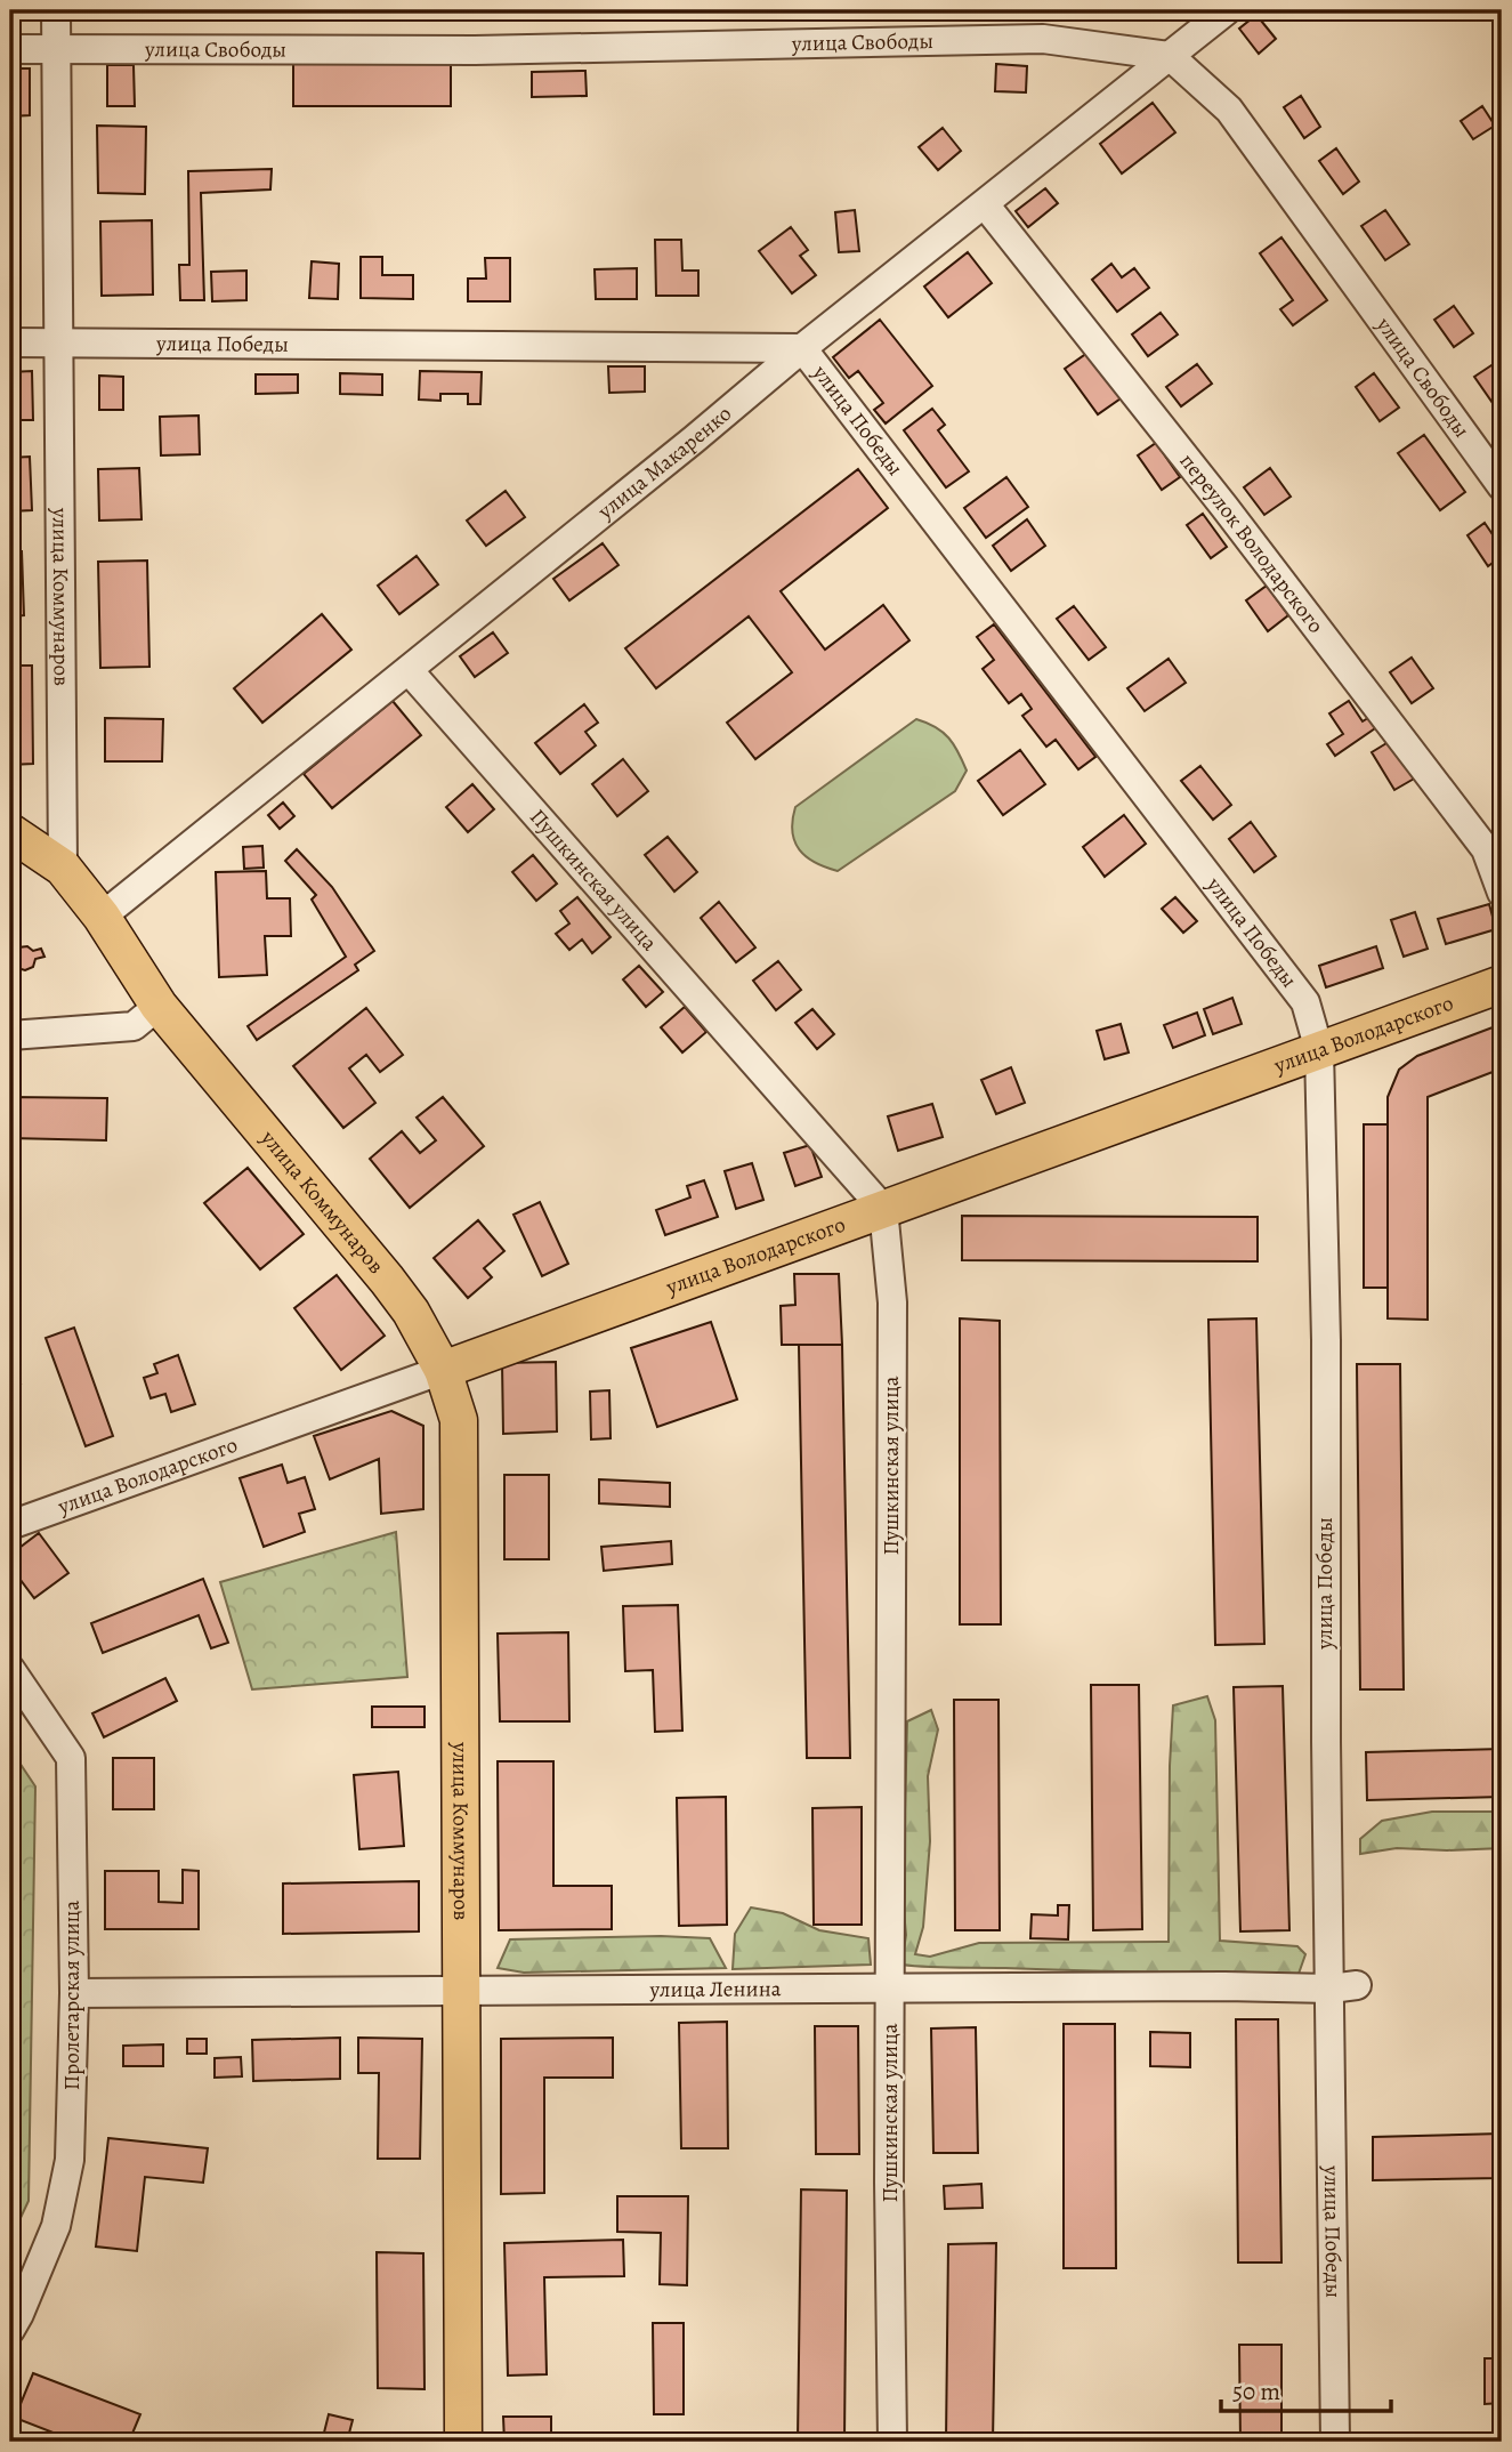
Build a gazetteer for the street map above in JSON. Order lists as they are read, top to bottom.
{
  "streets": {
    "main road": ["улица Коммунаров", "улица Володарского"],
    "street": [
      "улица Свободы",
      "улица Победы",
      "улица Макаренко",
      "переулок Володарского",
      "Пушкинская улица",
      "улица Ленина",
      "Пролетарская улица"
    ]
  },
  "crossings": [
    ["улица Свободы", "улица Макаренко"],
    ["улица Свободы", "улица Коммунаров"],
    ["улица Победы", "улица Макаренко"],
    ["улица Победы", "улица Коммунаров"],
    ["улица Победы", "улица Володарского"],
    ["улица Победы", "улица Ленина"],
    ["улица Макаренко", "переулок Володарского"],
    ["улица Макаренко", "улица Коммунаров"],
    ["улица Макаренко", "Пушкинская улица"],
    ["улица Коммунаров", "улица Володарского"],
    ["улица Коммунаров", "улица Ленина"],
    ["Пушкинская улица", "улица Володарского"],
    ["Пушкинская улица", "улица Ленина"],
    ["улица Ленина", "Пролетарская улица"]
  ],
  "scale_bar": "50 m"
}
